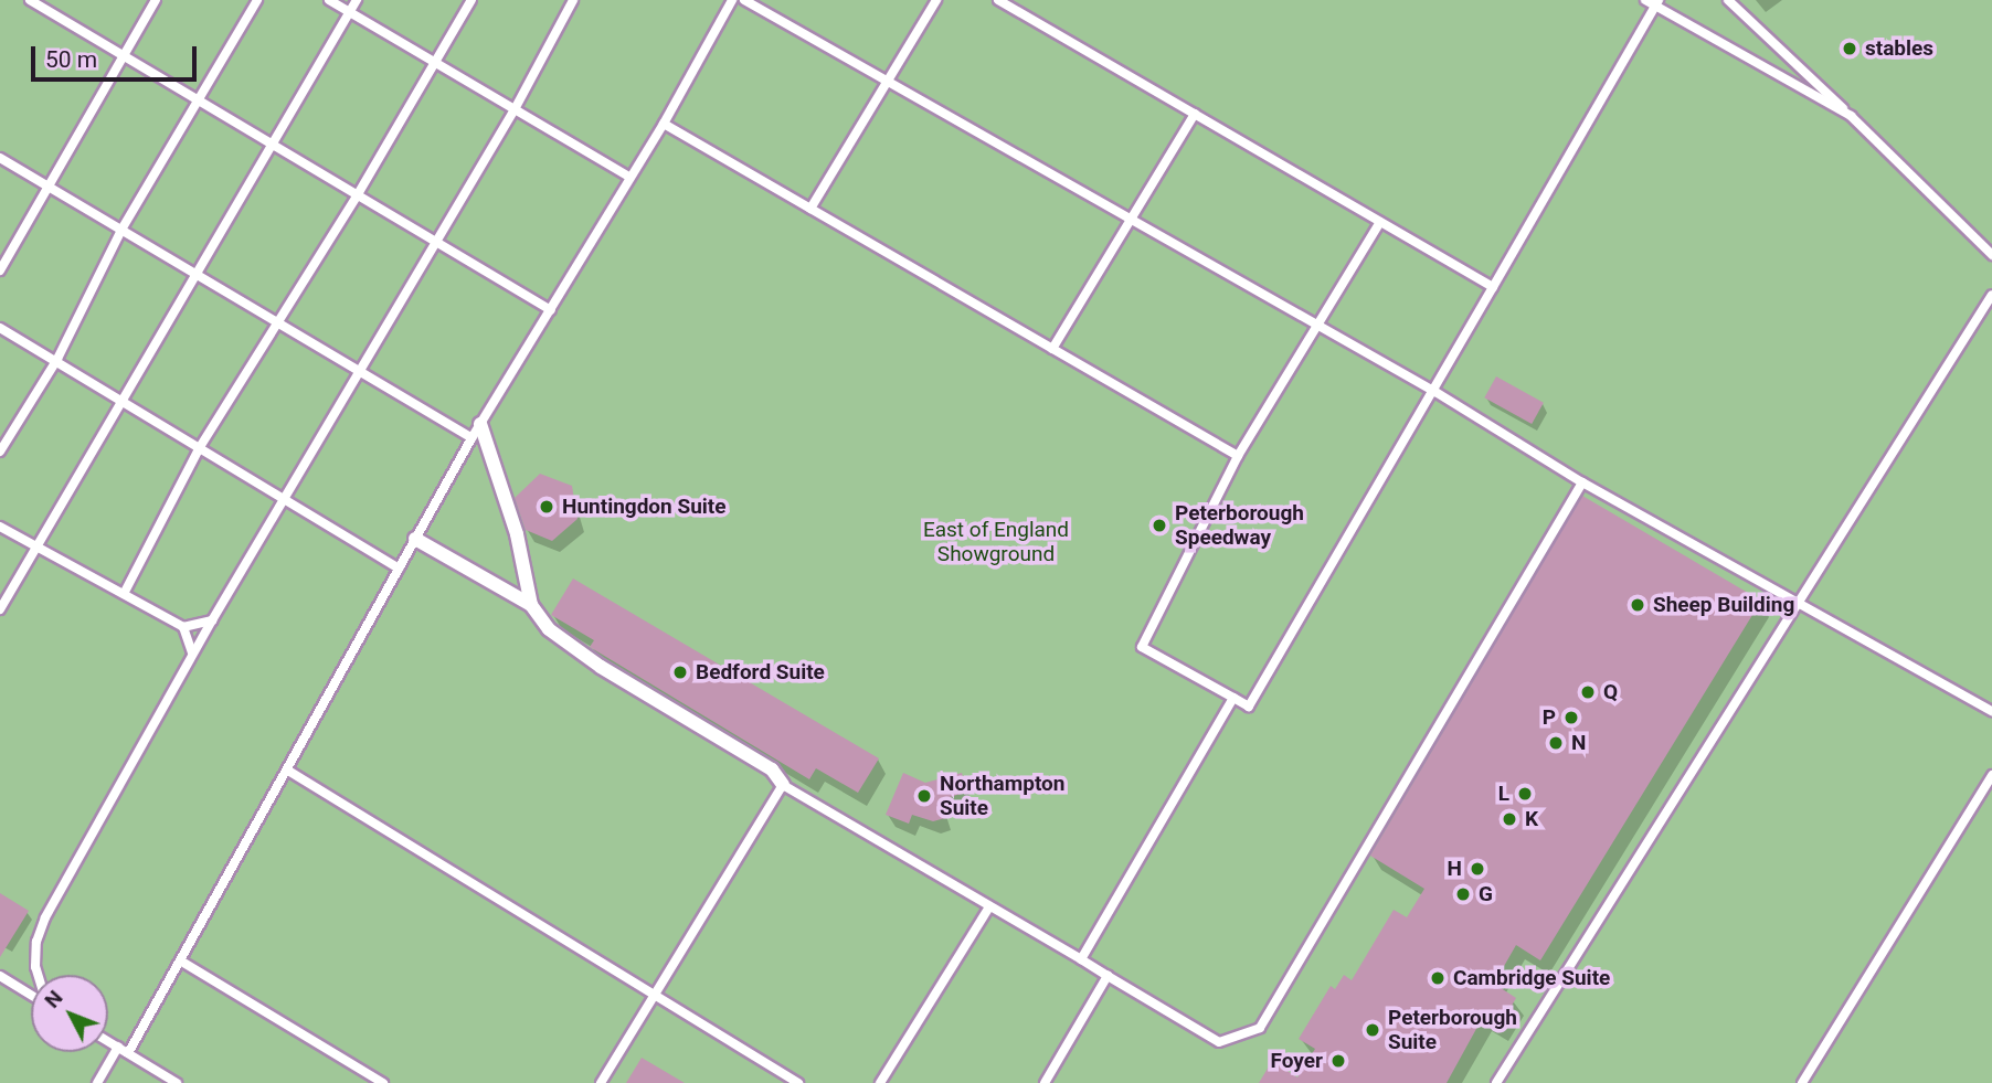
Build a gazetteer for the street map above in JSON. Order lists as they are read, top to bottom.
{
  "parks": ["East of England Showground"],
  "places": [
    "stables",
    "Huntingdon Suite",
    "Peterborough Speedway",
    "Sheep Building",
    "Bedford Suite",
    "Q",
    "P",
    "N",
    "L",
    "Northampton Suite",
    "K",
    "H",
    "G",
    "Cambridge Suite",
    "Peterborough Suite",
    "Foyer"
  ],
  "scale_bar": "50 m",
  "north": "top left"
}
